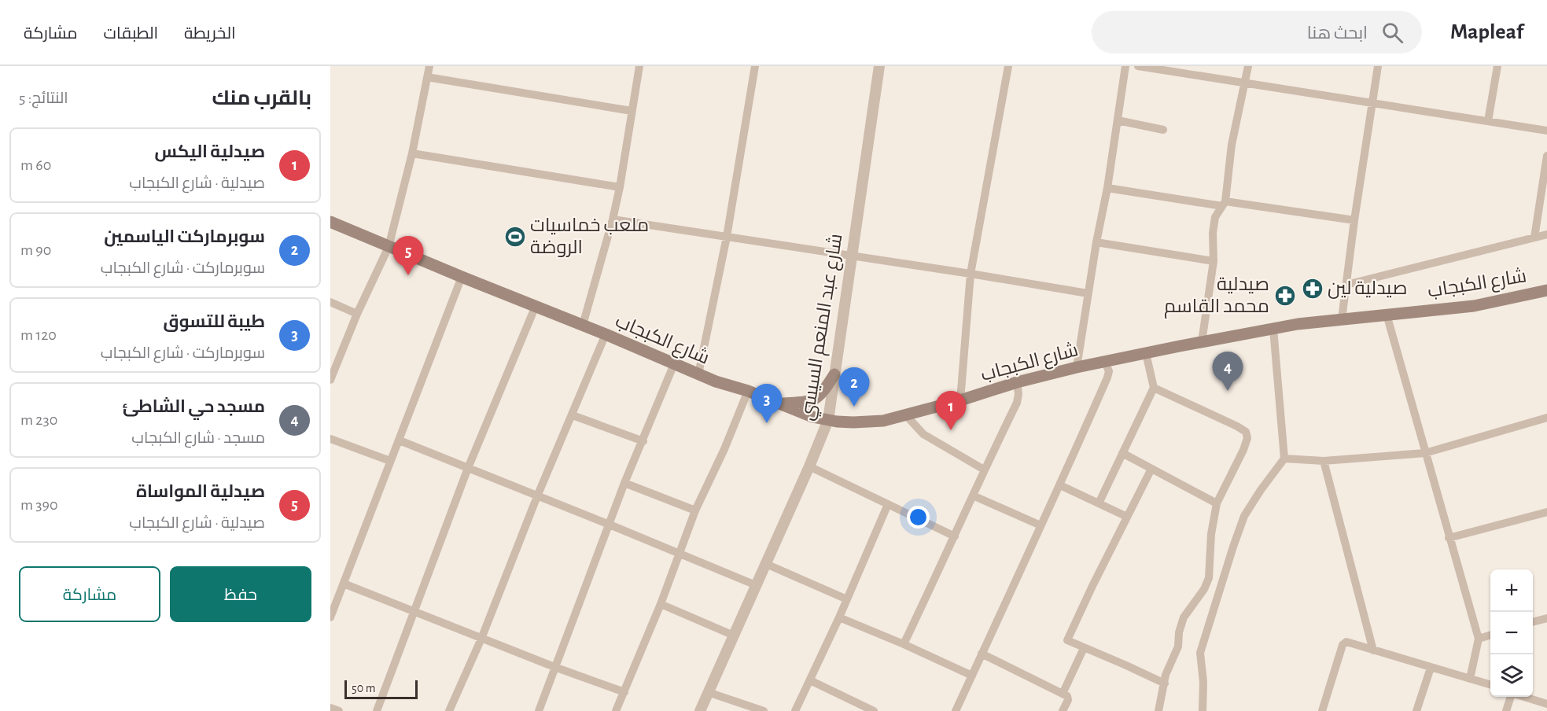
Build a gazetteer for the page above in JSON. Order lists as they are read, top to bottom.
{
  "streets": {
    "main road": ["شارع الكبجاب"],
    "street": ["شارع عبد المنعم السيسي"]
  },
  "crossings": [
    ["شارع الكبجاب", "شارع عبد المنعم السيسي"]
  ],
  "places": {
    "sports": ["ملعب خماسيات الروضة"],
    "pharmacy": ["صيدلية لين", "صيدلية محمد القاسم"]
  },
  "scale_bar": "50 m",
  "page": {
    "header": "Mapleaf",
    "search": "ابحث هنا",
    "nav": ["الخريطة", "الطبقات", "مشاركة"],
    "heading": ["بالقرب منك", "النتائج: 5"],
    "list": [
      {
        "mark": "1",
        "name": "صيدلية اليكس",
        "note": "صيدلية · شارع الكبجاب",
        "value": "60 m"
      },
      {
        "mark": "2",
        "name": "سوبرماركت الياسمين",
        "note": "سوبرماركت · شارع الكبجاب",
        "value": "90 m"
      },
      {
        "mark": "3",
        "name": "طيبة للتسوق",
        "note": "سوبرماركت · شارع الكبجاب",
        "value": "120 m"
      },
      {
        "mark": "4",
        "name": "مسجد حي الشاطئ",
        "note": "مسجد · شارع الكبجاب",
        "value": "230 m"
      },
      {
        "mark": "5",
        "name": "صيدلية المواساة",
        "note": "صيدلية · شارع الكبجاب",
        "value": "390 m"
      }
    ],
    "pins": [
      "5",
      "4",
      "2",
      "3",
      "1"
    ],
    "buttons": ["حفظ", "مشاركة"],
    "map_buttons": ["+", "−"],
    "scale": "50 m"
  }
}
